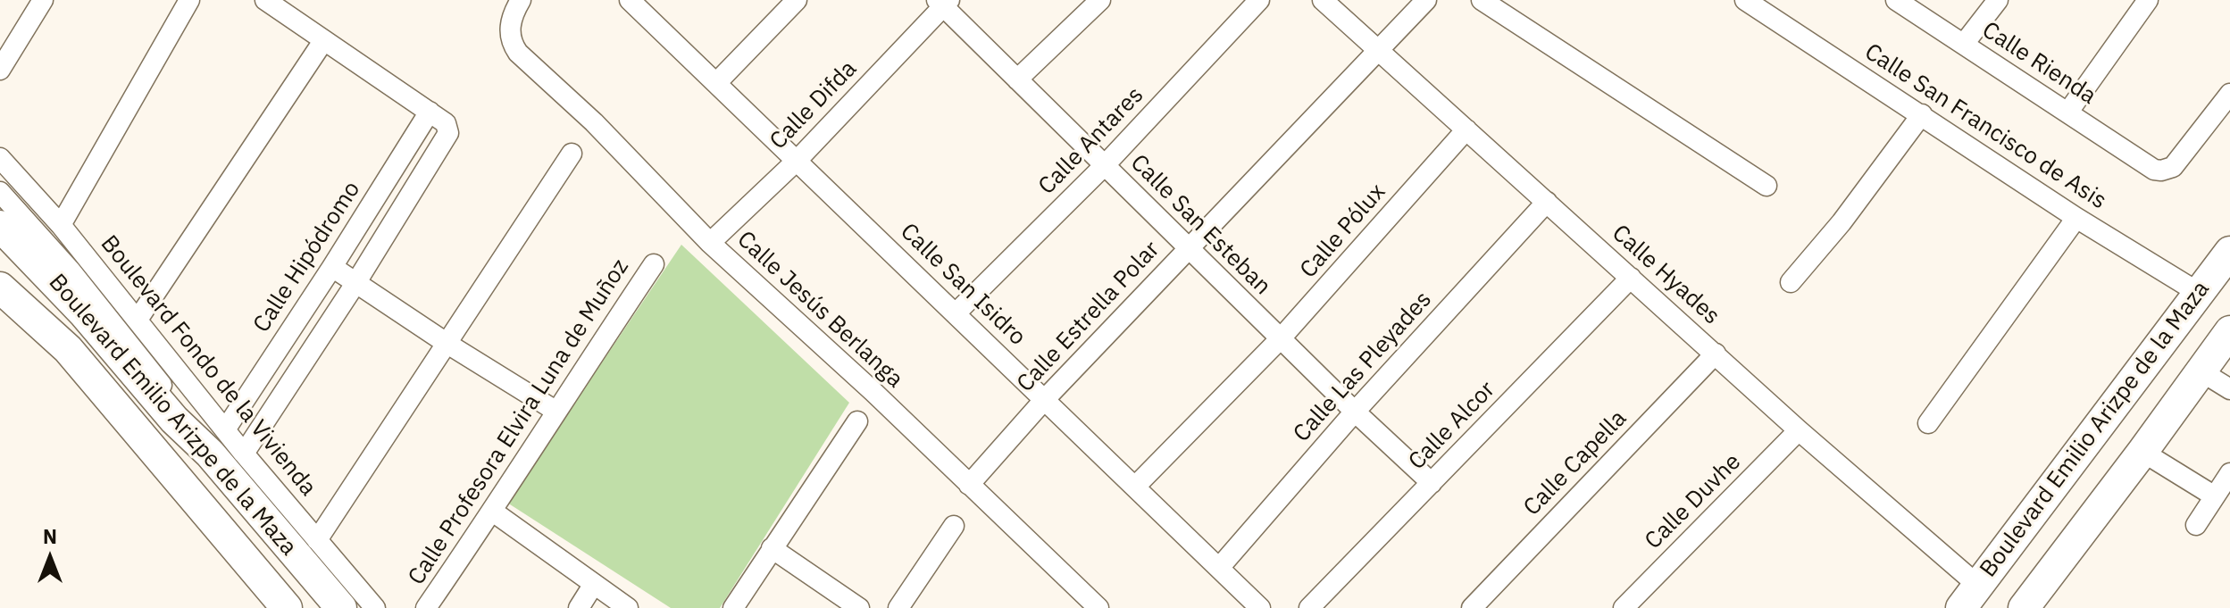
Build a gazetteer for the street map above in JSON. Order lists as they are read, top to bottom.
{
  "streets": {
    "highway": ["Boulevard Emilio Arizpe de la Maza"],
    "street": [
      "Calle Rienda",
      "Calle Difda",
      "Calle San Francisco de Asis",
      "Calle Antares",
      "Calle San Esteban",
      "Calle Pólux",
      "Calle Hipódromo",
      "Calle Hyades",
      "Calle San Isidro",
      "Calle Jesús Berlanga",
      "Calle Estrella Polar",
      "Boulevard Fondo de la Vivienda",
      "Calle Las Pleyades",
      "Calle Profesora Elvira Luna de Muñoz",
      "Calle Alcor",
      "Calle Capella",
      "Calle Duvhe"
    ]
  },
  "crossings": [
    ["Calle Difda", "Calle San Esteban"],
    ["Calle Difda", "Calle San Isidro"],
    ["Calle Difda", "Calle Jesús Berlanga"],
    ["Calle San Francisco de Asis", "Boulevard Emilio Arizpe de la Maza"],
    ["Calle Antares", "Calle San Esteban"],
    ["Calle Antares", "Calle San Isidro"],
    ["Calle San Esteban", "Calle Pólux"],
    ["Calle San Esteban", "Calle Estrella Polar"],
    ["Calle San Esteban", "Calle Las Pleyades"],
    ["Calle San Esteban", "Calle Alcor"],
    ["Calle Pólux", "Calle Hyades"],
    ["Calle Pólux", "Calle San Isidro"],
    ["Calle Hipódromo", "Boulevard Fondo de la Vivienda"],
    ["Calle Hipódromo", "Boulevard Emilio Arizpe de la Maza"],
    ["Calle Hyades", "Calle Estrella Polar"],
    ["Calle Hyades", "Calle Las Pleyades"],
    ["Calle Hyades", "Boulevard Emilio Arizpe de la Maza"],
    ["Calle Hyades", "Calle Alcor"],
    ["Calle Hyades", "Calle Capella"],
    ["Calle Hyades", "Calle Duvhe"],
    ["Calle San Isidro", "Calle Estrella Polar"],
    ["Calle San Isidro", "Calle Las Pleyades"],
    ["Calle Jesús Berlanga", "Calle Estrella Polar"],
    ["Boulevard Fondo de la Vivienda", "Boulevard Emilio Arizpe de la Maza"]
  ],
  "north": "top"
}
